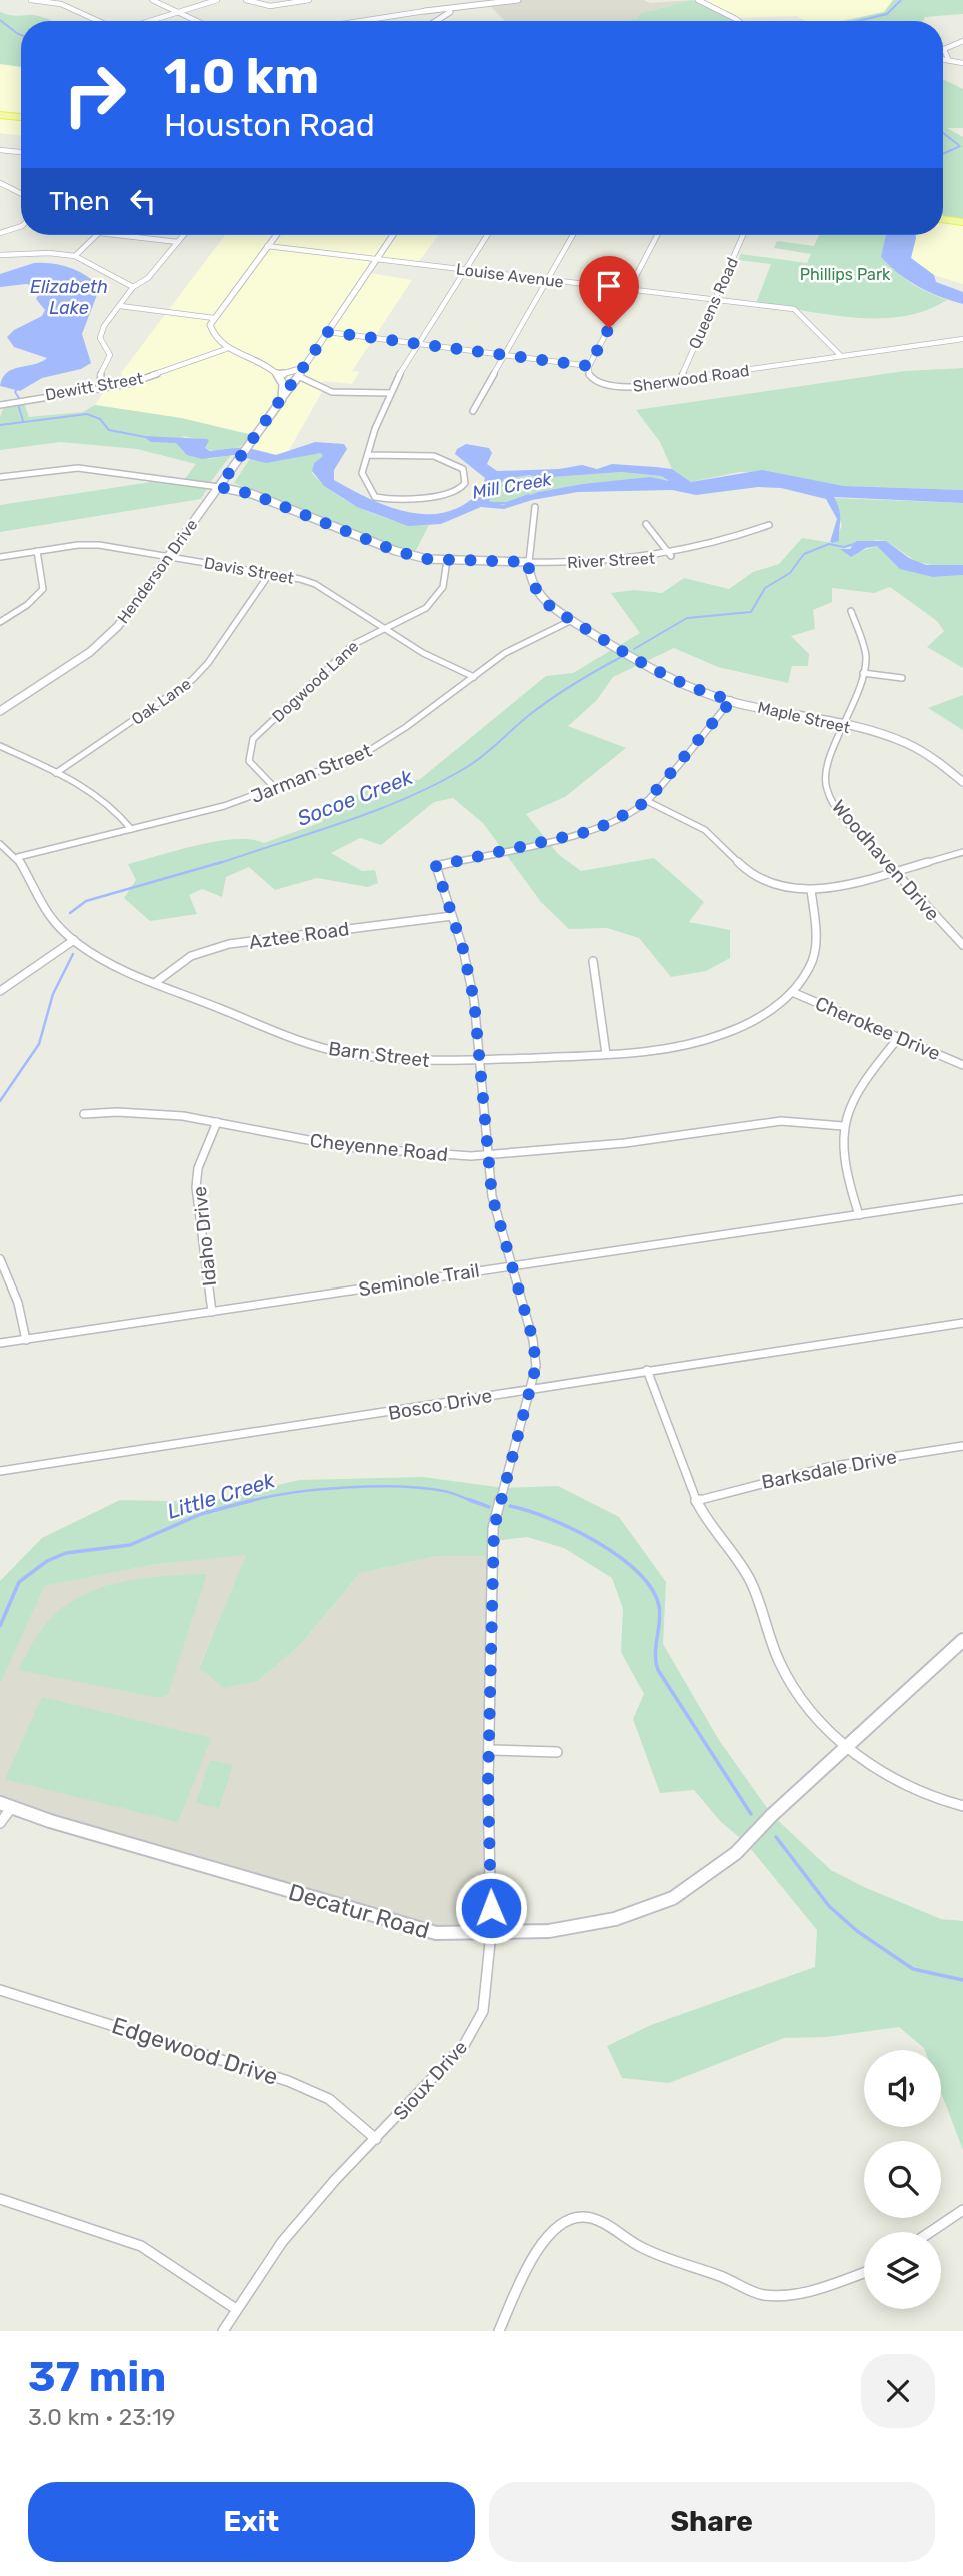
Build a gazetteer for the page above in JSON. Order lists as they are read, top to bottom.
{
  "streets": {
    "street": [
      "Louise Avenue",
      "Queens Road",
      "Sherwood Road",
      "Dewitt Street",
      "River Street",
      "Davis Street",
      "Henderson Drive",
      "Dogwood Lane",
      "Oak Lane",
      "Maple Street",
      "Jarman Street",
      "Woodhaven Drive",
      "Aztee Road",
      "Cherokee Drive",
      "Barn Street",
      "Cheyenne Road",
      "Idaho Drive",
      "Seminole Trail",
      "Bosco Drive",
      "Barksdale Drive",
      "Decatur Road",
      "Edgewood Drive",
      "Sioux Drive"
    ]
  },
  "crossings": [
    ["Louise Avenue", "Queens Road"],
    ["Louise Avenue", "Sherwood Road"],
    ["Louise Avenue", "Henderson Drive"],
    ["Queens Road", "Sherwood Road"],
    ["River Street", "Henderson Drive"],
    ["River Street", "Dogwood Lane"],
    ["River Street", "Maple Street"],
    ["Davis Street", "Henderson Drive"],
    ["Davis Street", "Dogwood Lane"],
    ["Davis Street", "Oak Lane"],
    ["Davis Street", "Jarman Street"],
    ["Dogwood Lane", "Jarman Street"],
    ["Maple Street", "Jarman Street"],
    ["Maple Street", "Woodhaven Drive"],
    ["Jarman Street", "Barn Street"],
    ["Aztee Road", "Barn Street"],
    ["Aztee Road", "Sioux Drive"],
    ["Cherokee Drive", "Barn Street"],
    ["Barn Street", "Sioux Drive"],
    ["Cheyenne Road", "Idaho Drive"],
    ["Cheyenne Road", "Sioux Drive"],
    ["Idaho Drive", "Seminole Trail"],
    ["Seminole Trail", "Sioux Drive"],
    ["Bosco Drive", "Sioux Drive"],
    ["Decatur Road", "Sioux Drive"],
    ["Edgewood Drive", "Sioux Drive"]
  ],
  "water": [
    "Elizabeth Lake",
    "Mill Creek",
    "Socoe Creek",
    "Little Creek"
  ],
  "parks": ["Phillips Park"],
  "page": {
    "turn": ["1.0 km", "Houston Road"],
    "then": "Then",
    "heading": ["37 min", "3.0 km · 23:19"],
    "buttons": ["Exit", "Share"]
  }
}
